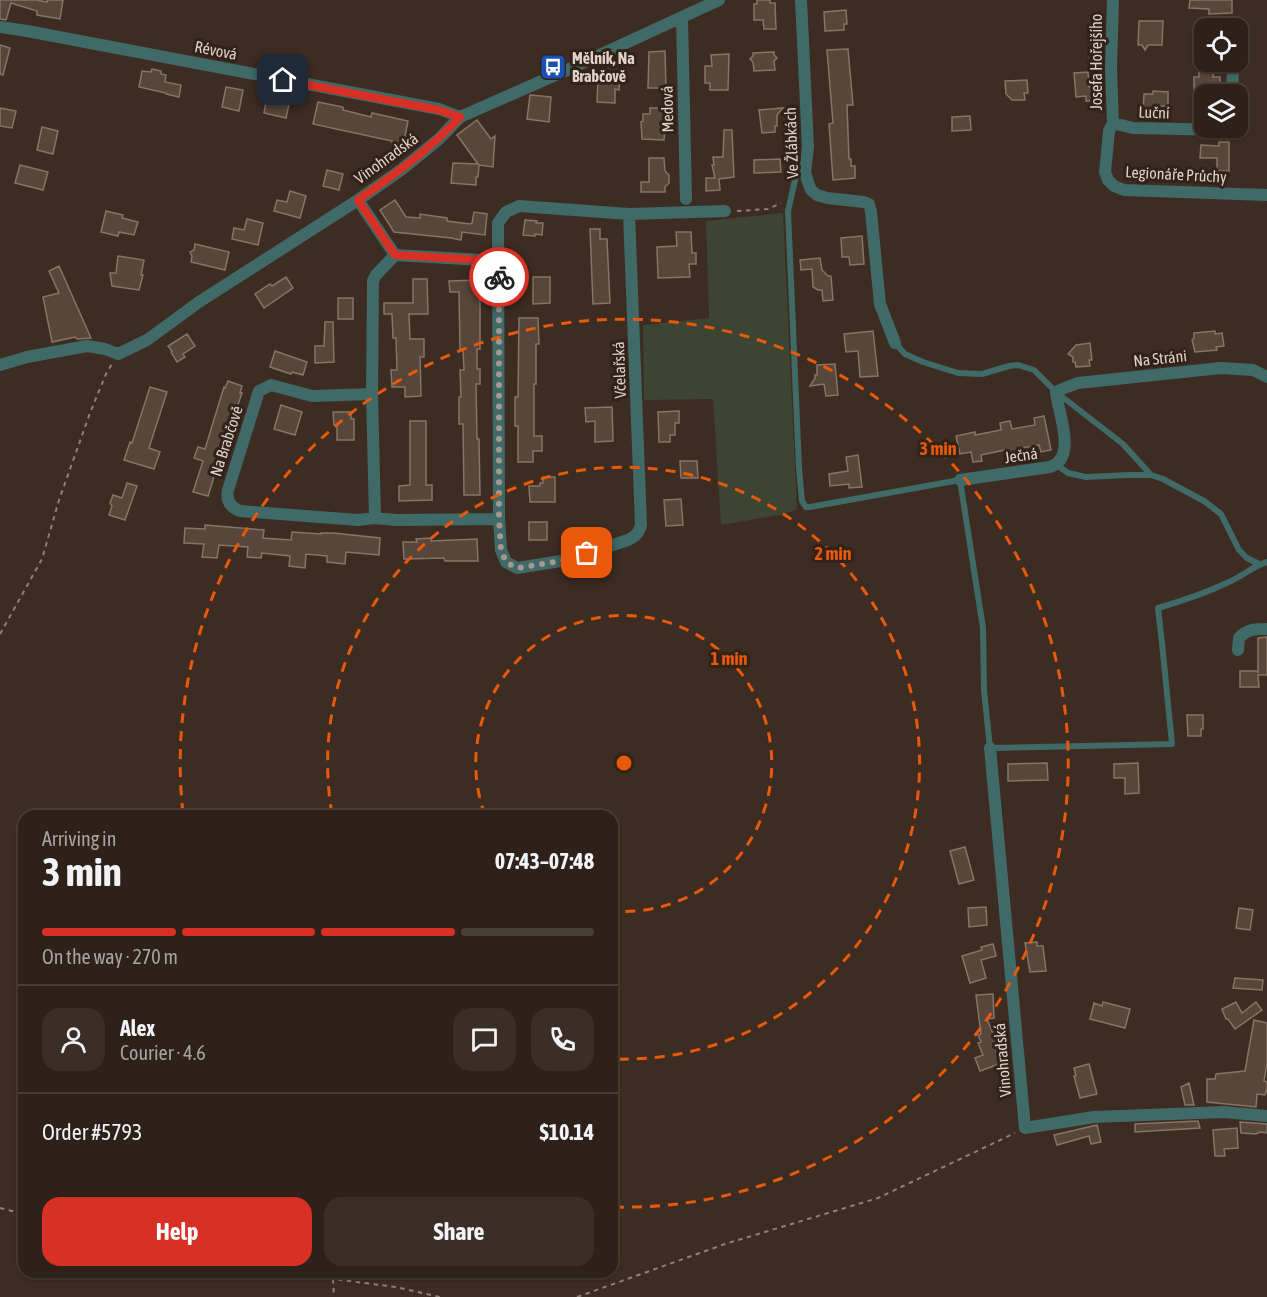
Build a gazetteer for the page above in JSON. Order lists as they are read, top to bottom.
{
  "streets": {
    "street": [
      "Révová",
      "Josefa Hořejšího",
      "Medová",
      "Luční",
      "Ve Žlábkách",
      "Vinohradská",
      "Legionáře Průchy",
      "Na Stráni",
      "Včelařská",
      "Na Brabčově",
      "Ječná"
    ]
  },
  "crossings": [
    ["Révová", "Vinohradská"],
    ["Josefa Hořejšího", "Luční"],
    ["Josefa Hořejšího", "Legionáře Průchy"],
    ["Medová", "Vinohradská"],
    ["Luční", "Legionáře Průchy"],
    ["Včelařská", "Na Brabčově"]
  ],
  "places": {
    "bus stop": ["Mělník, Na Brabčově"]
  },
  "page": {
    "heading": ["3 min", "Arriving in", "07:43–07:48"],
    "panel": [
      "Alex",
      "Courier · 4.6",
      "Order #5793",
      "$10.14"
    ],
    "bar": "On the way · 270 m",
    "buttons": ["Help", "Share"]
  },
  "rings": ["3 min", "2 min", "1 min"]
}
